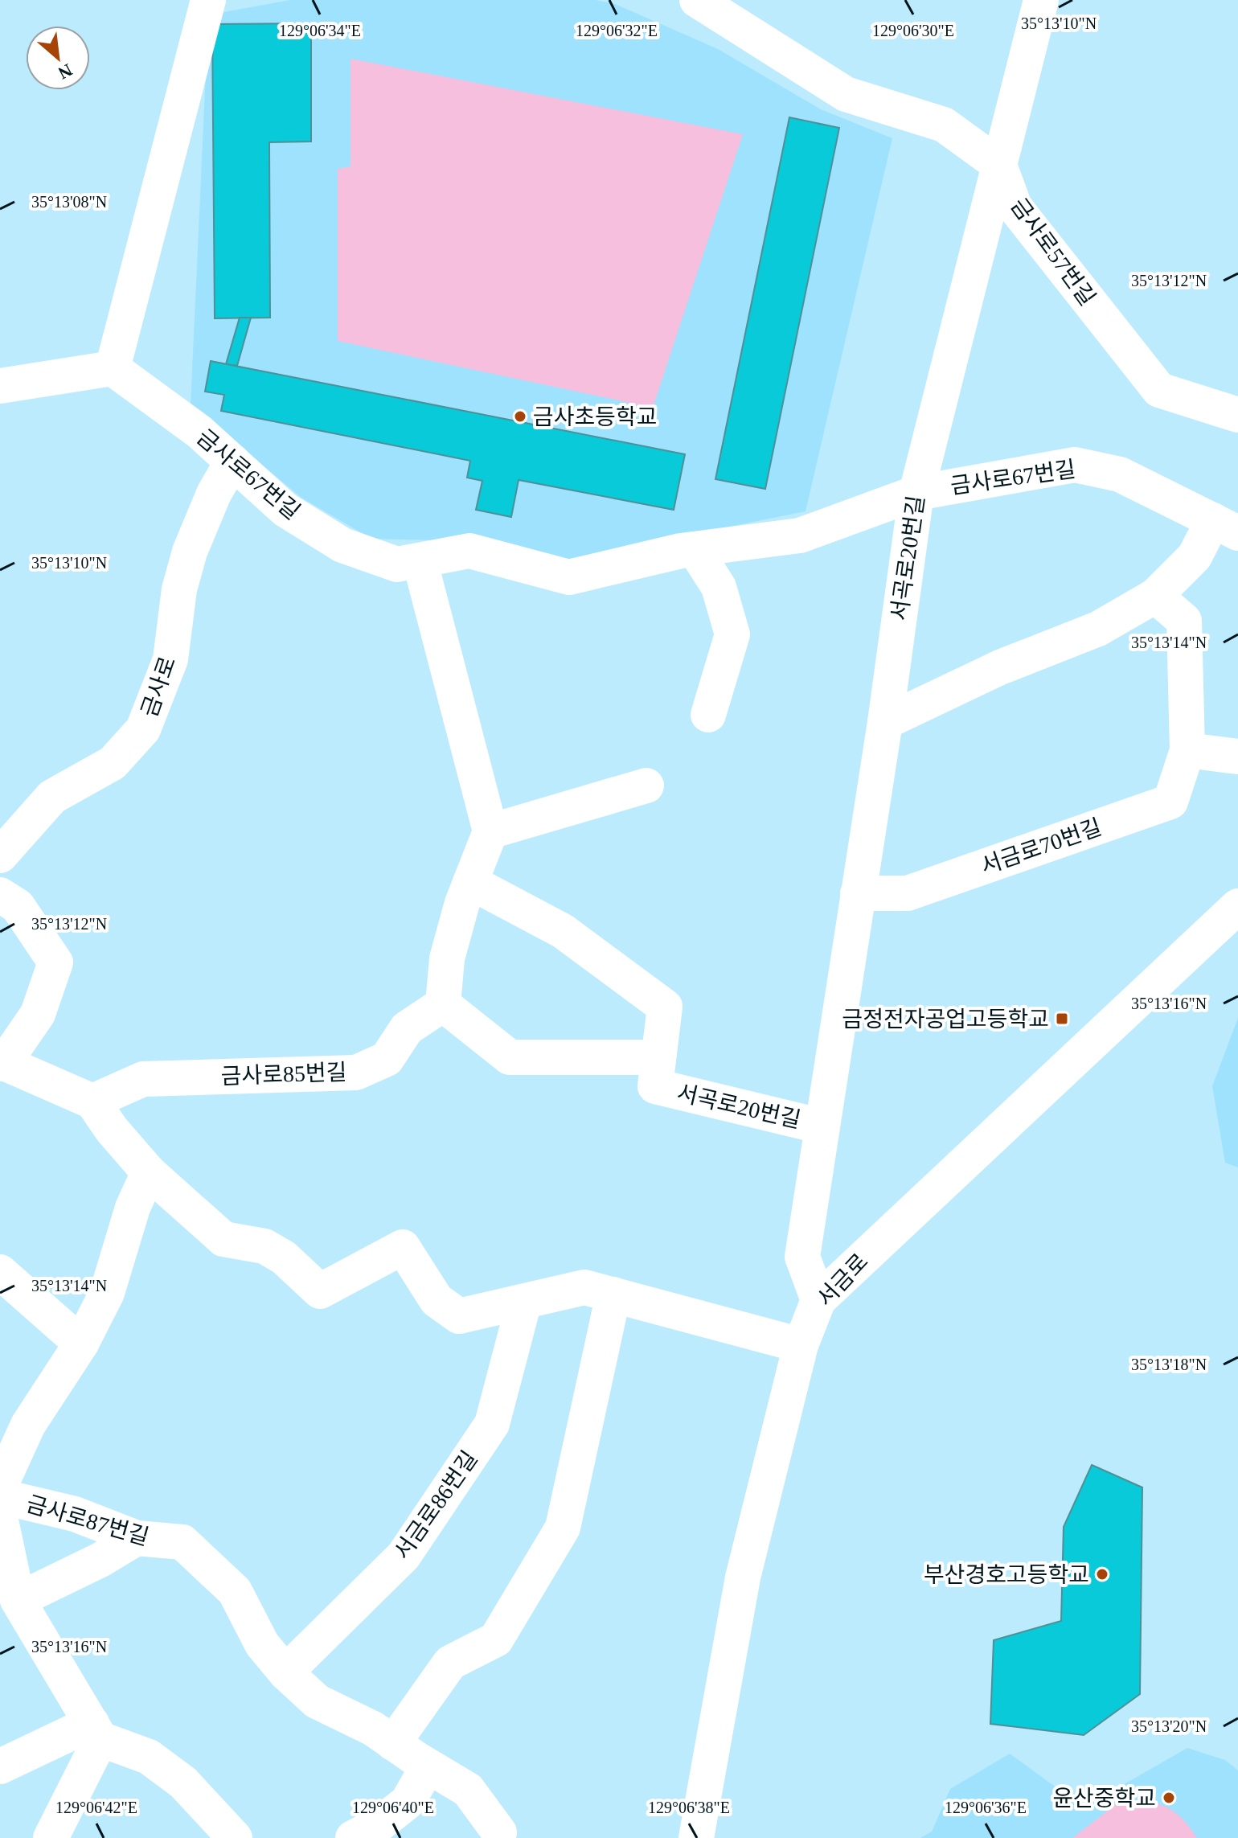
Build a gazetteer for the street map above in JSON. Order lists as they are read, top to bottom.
{
  "streets": {
    "street": [
      "금사로57번길",
      "금사로67번길",
      "서곡로20번길",
      "금사로",
      "서금로70번길",
      "금사로85번길",
      "서금로",
      "서금로86번길",
      "금사로87번길"
    ]
  },
  "crossings": [
    ["금사로57번길", "서곡로20번길"],
    ["금사로67번길", "서곡로20번길"],
    ["금사로67번길", "금사로"],
    ["금사로67번길", "서금로70번길"],
    ["서곡로20번길", "서금로70번길"],
    ["서곡로20번길", "금사로85번길"],
    ["서곡로20번길", "서금로"],
    ["서금로86번길", "금사로87번길"]
  ],
  "places": {
    "other": ["금사초등학교", "부산경호고등학교", "윤산중학교"],
    "transit": ["금정전자공업고등학교"]
  },
  "north": "bottom right",
  "coordinates": [
    "35°13'10\"N",
    "129°06'34\"E",
    "129°06'32\"E",
    "129°06'30\"E",
    "35°13'08\"N",
    "35°13'12\"N",
    "35°13'14\"N",
    "35°13'16\"N",
    "35°13'18\"N",
    "35°13'20\"N",
    "129°06'42\"E",
    "129°06'40\"E",
    "129°06'38\"E",
    "129°06'36\"E"
  ]
}
